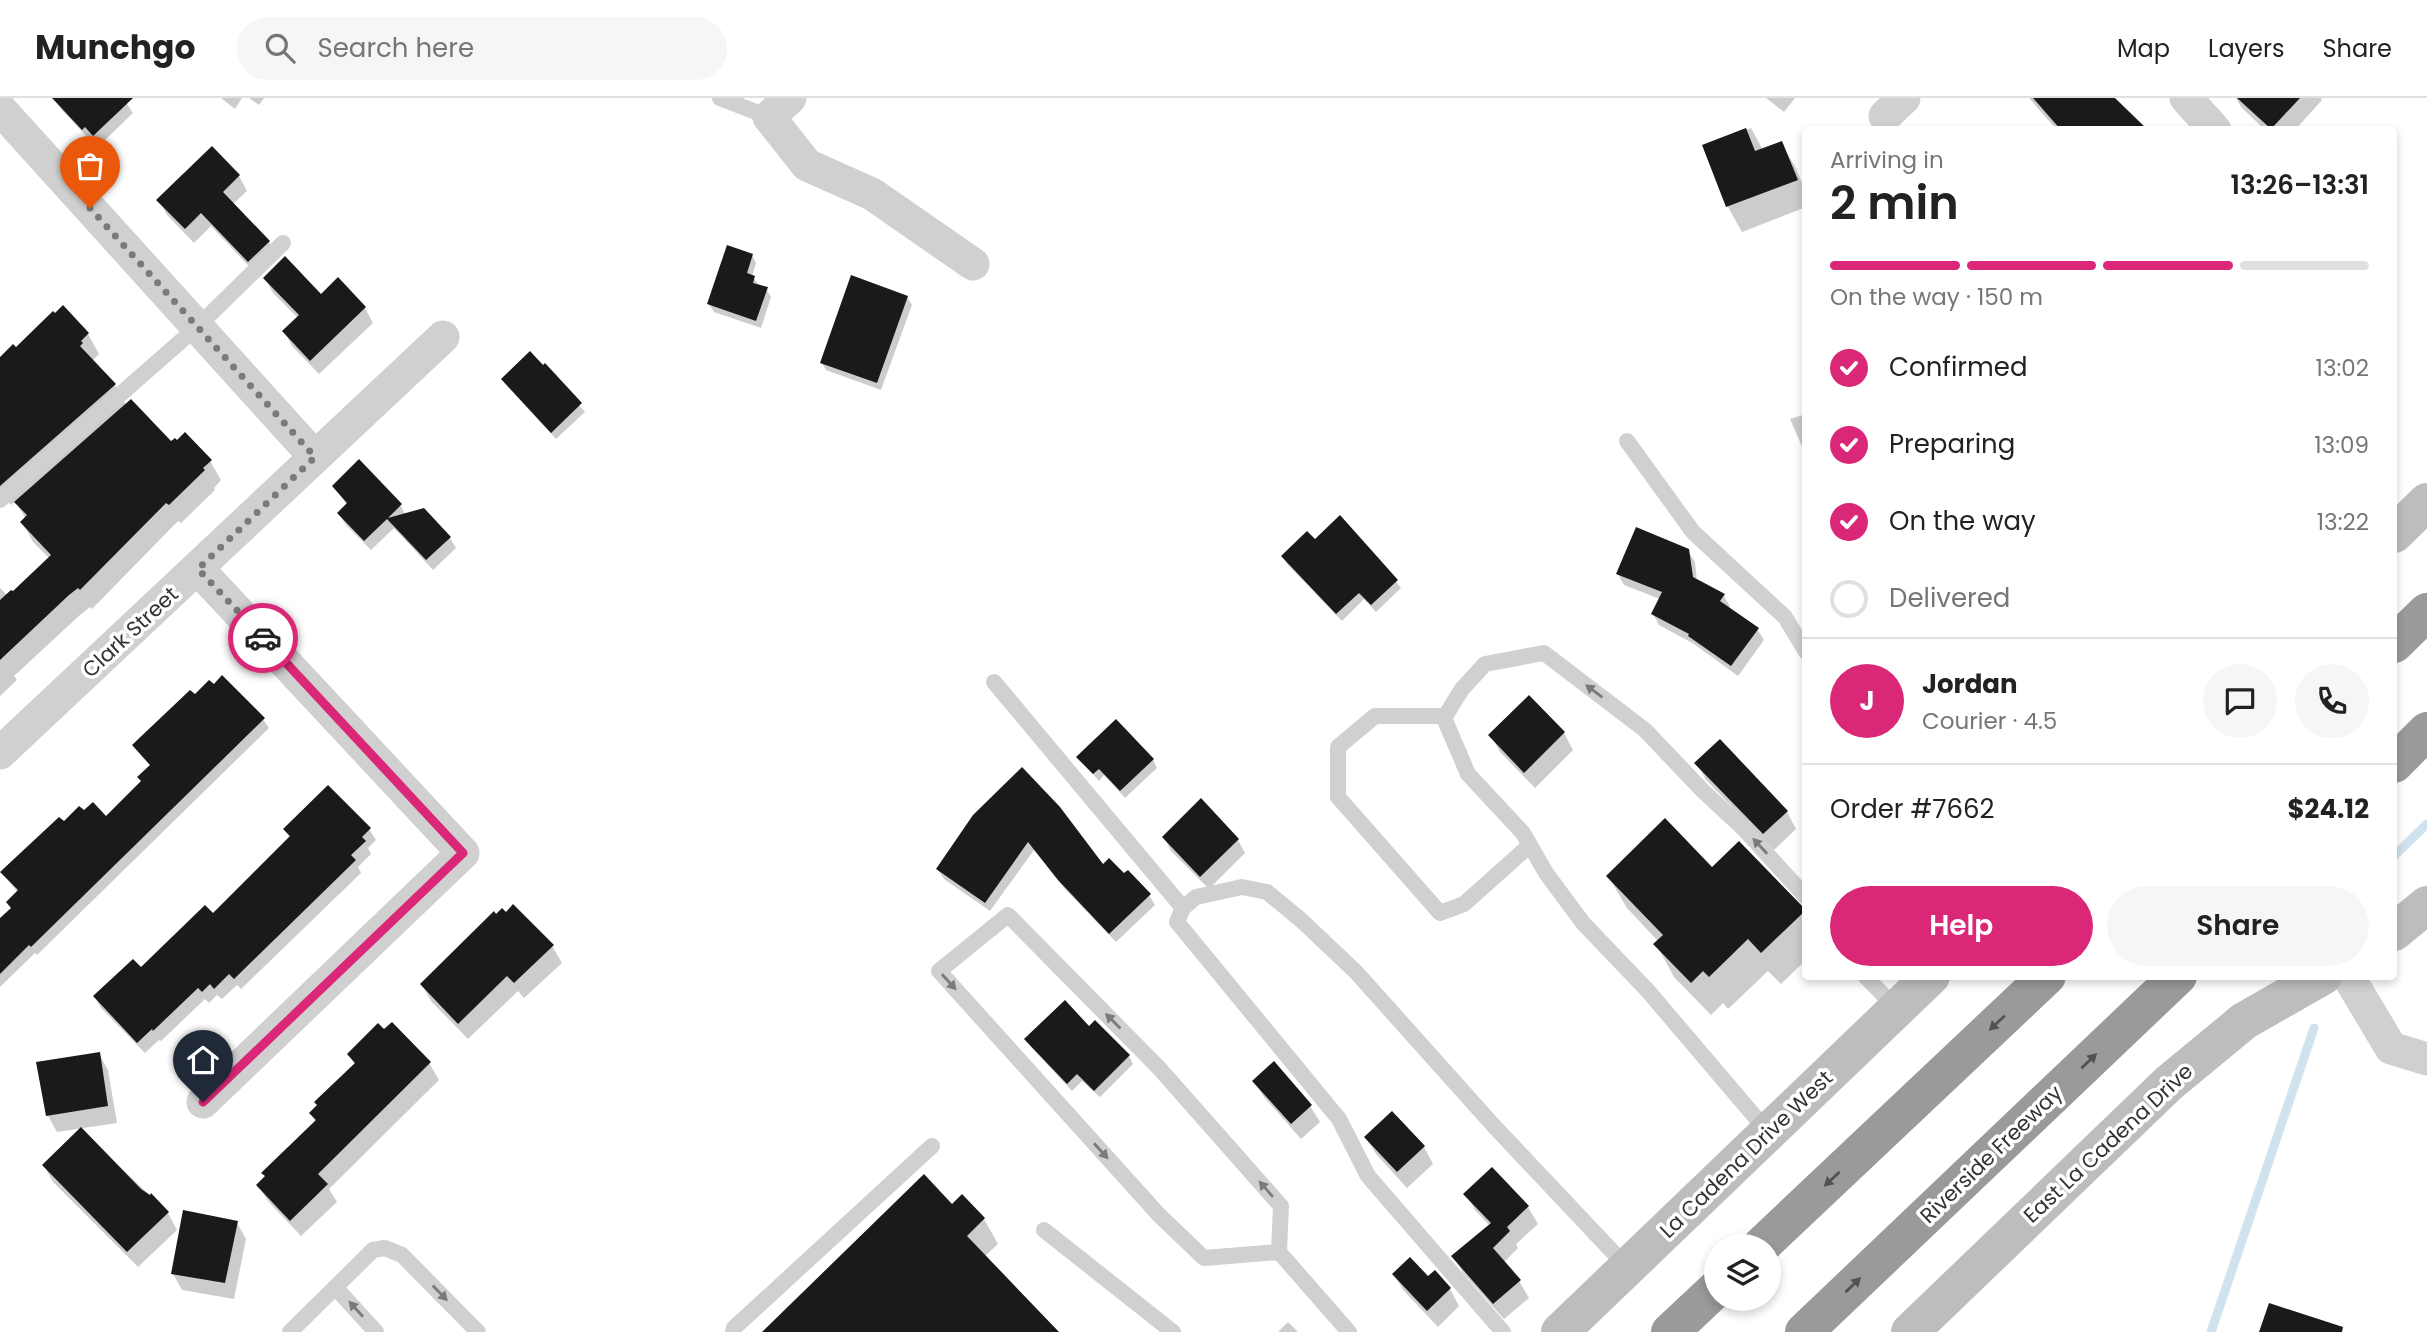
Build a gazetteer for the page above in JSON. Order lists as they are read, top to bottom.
{
  "streets": {
    "highway": ["Riverside Freeway"],
    "main road": ["East La Cadena Drive", "La Cadena Drive West"],
    "street": ["Clark Street"]
  },
  "page": {
    "header": "Munchgo",
    "search": "Search here",
    "nav": ["Map", "Layers", "Share"],
    "heading": ["2 min", "Arriving in", "13:26–13:31"],
    "panel": [
      "Jordan",
      "Courier · 4.5",
      "Order #7662",
      "$24.12"
    ],
    "bar": "On the way · 150 m",
    "list": [
      ["Confirmed", "13:02"],
      ["Preparing", "13:09"],
      ["On the way", "13:22"],
      "Delivered"
    ],
    "round": "J",
    "buttons": ["Help", "Share"]
  }
}
